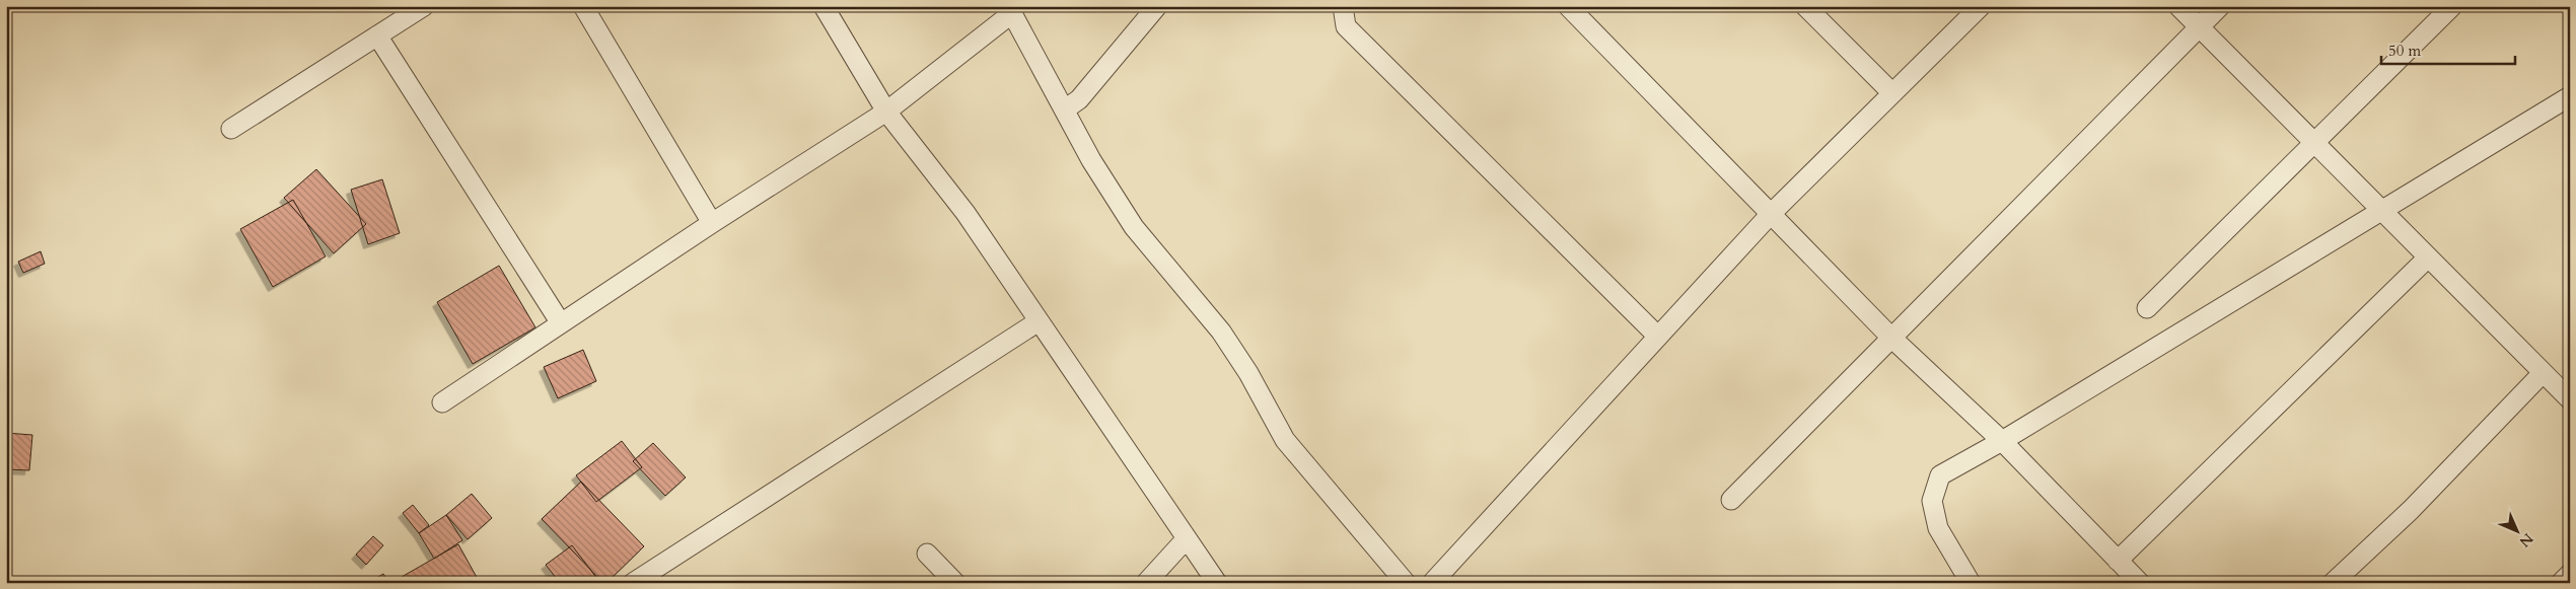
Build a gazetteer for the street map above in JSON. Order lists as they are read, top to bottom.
{
  "scale_bar": "50 m",
  "north": "bottom right"
}
